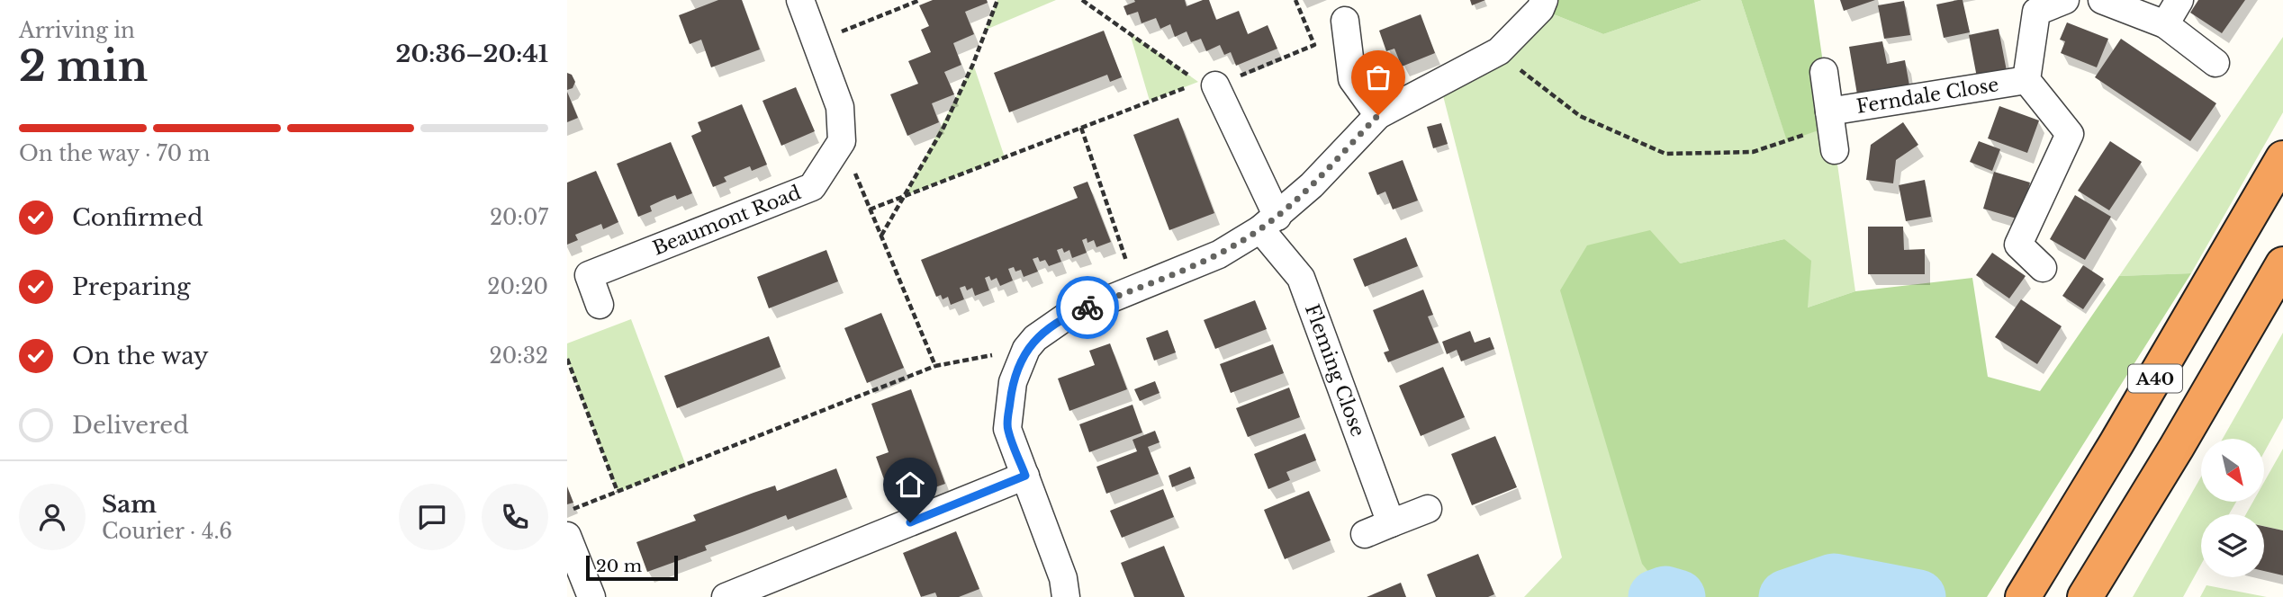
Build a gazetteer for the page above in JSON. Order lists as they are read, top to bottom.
{
  "streets": {
    "highway": ["A40"],
    "street": ["Ferndale Close", "Beaumont Road", "Fleming Close"]
  },
  "scale_bar": "20 m",
  "north": "bottom right",
  "page": {
    "heading": ["2 min", "Arriving in", "20:36–20:41"],
    "panel": ["Sam", "Courier · 4.6"],
    "bar": "On the way · 70 m",
    "list": [
      ["Confirmed", "20:07"],
      ["Preparing", "20:20"],
      ["On the way", "20:32"],
      "Delivered"
    ],
    "scale": "20 m"
  }
}
